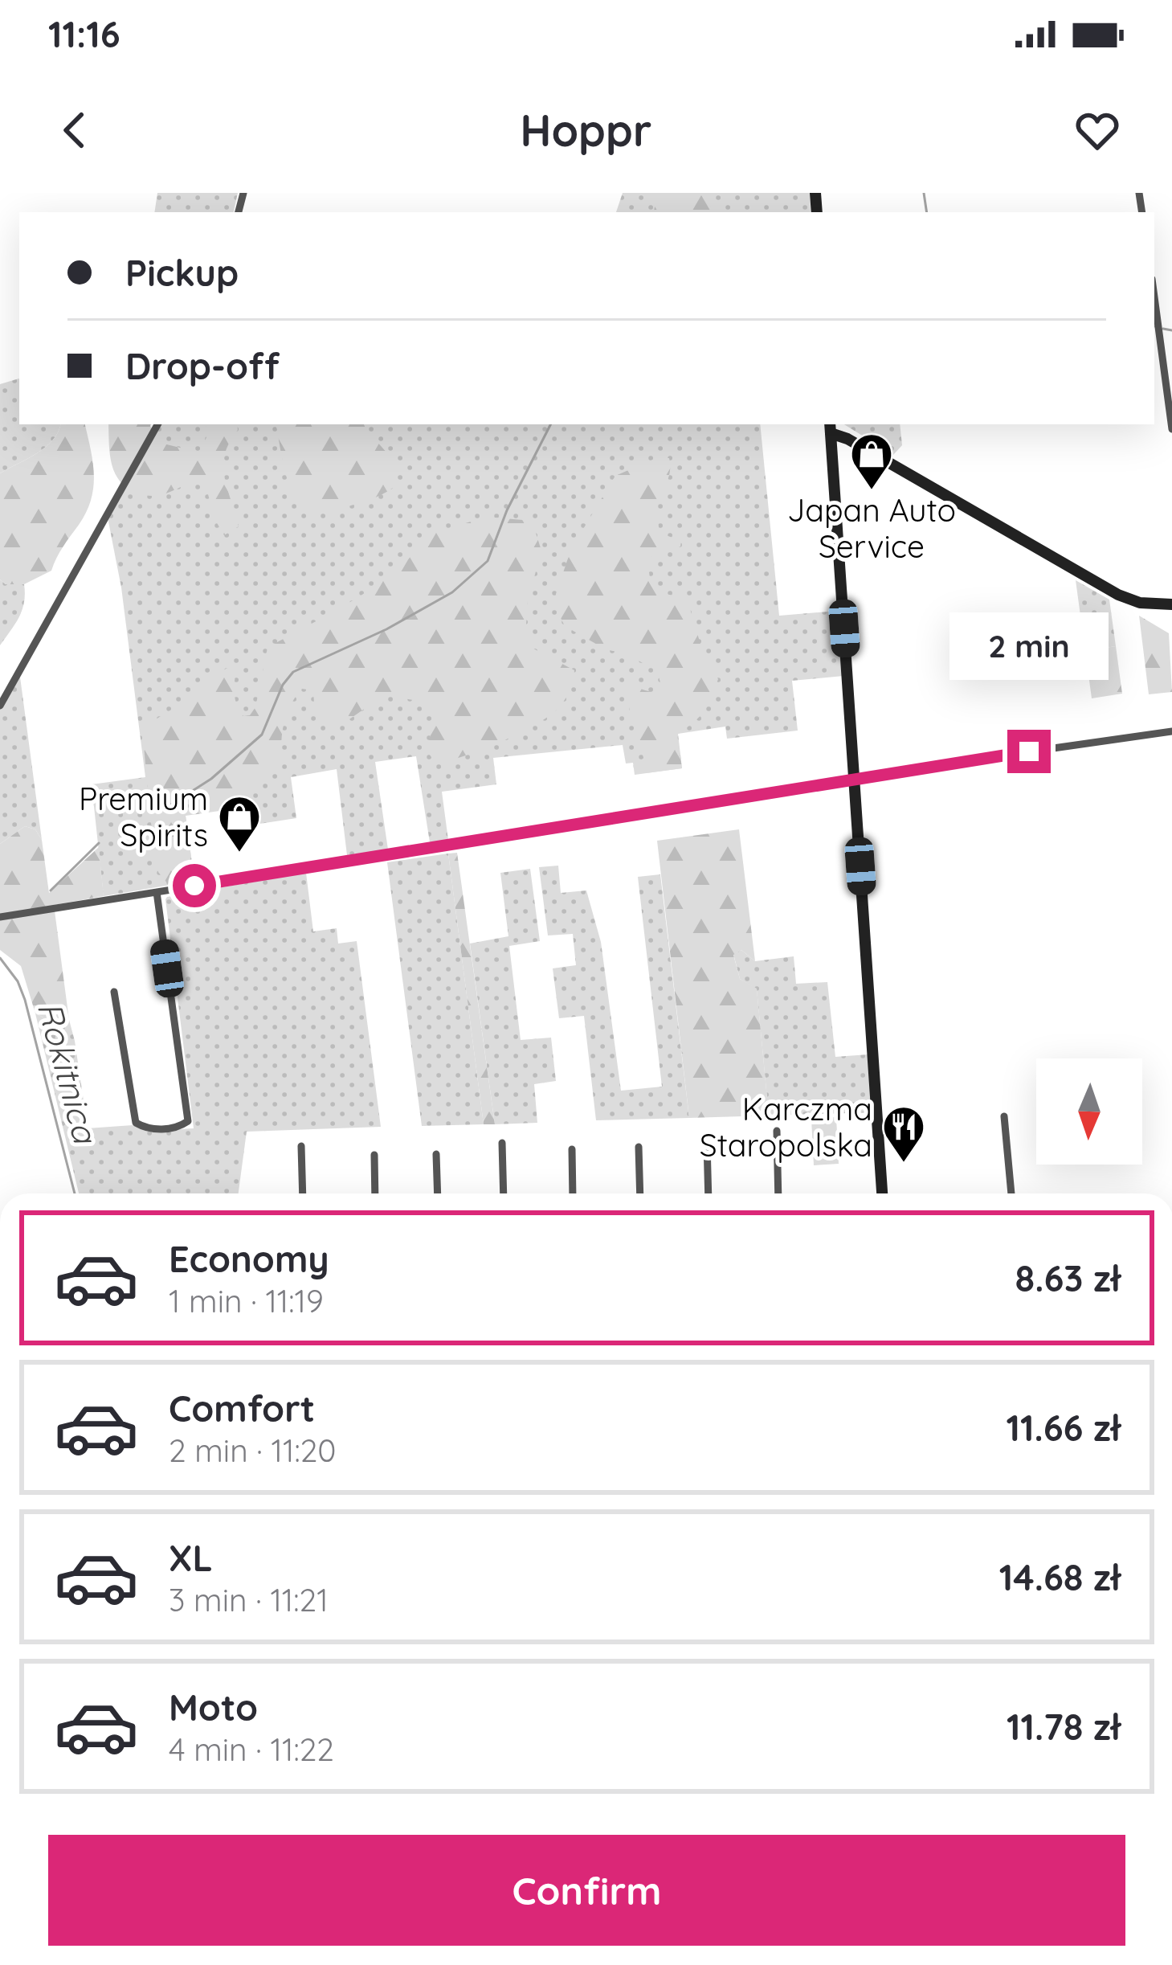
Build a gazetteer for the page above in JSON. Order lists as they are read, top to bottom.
{
  "water": ["Rokitnica"],
  "places": {
    "shop": ["Japan Auto Service", "Premium Spirits"],
    "restaurant": ["Karczma Staropolska"]
  },
  "north": "bottom",
  "page": {
    "status": "11:16",
    "header": "Hoppr",
    "banner": ["Pickup", "Drop-off"],
    "bubble": "2 min",
    "list": [
      {
        "name": "Economy",
        "note": "1 min · 11:19",
        "value": "8.63 zł"
      },
      {
        "name": "Comfort",
        "note": "2 min · 11:20",
        "value": "11.66 zł"
      },
      {
        "name": "XL",
        "note": "3 min · 11:21",
        "value": "14.68 zł"
      },
      {
        "name": "Moto",
        "note": "4 min · 11:22",
        "value": "11.78 zł"
      }
    ],
    "buttons": "Confirm"
  }
}
